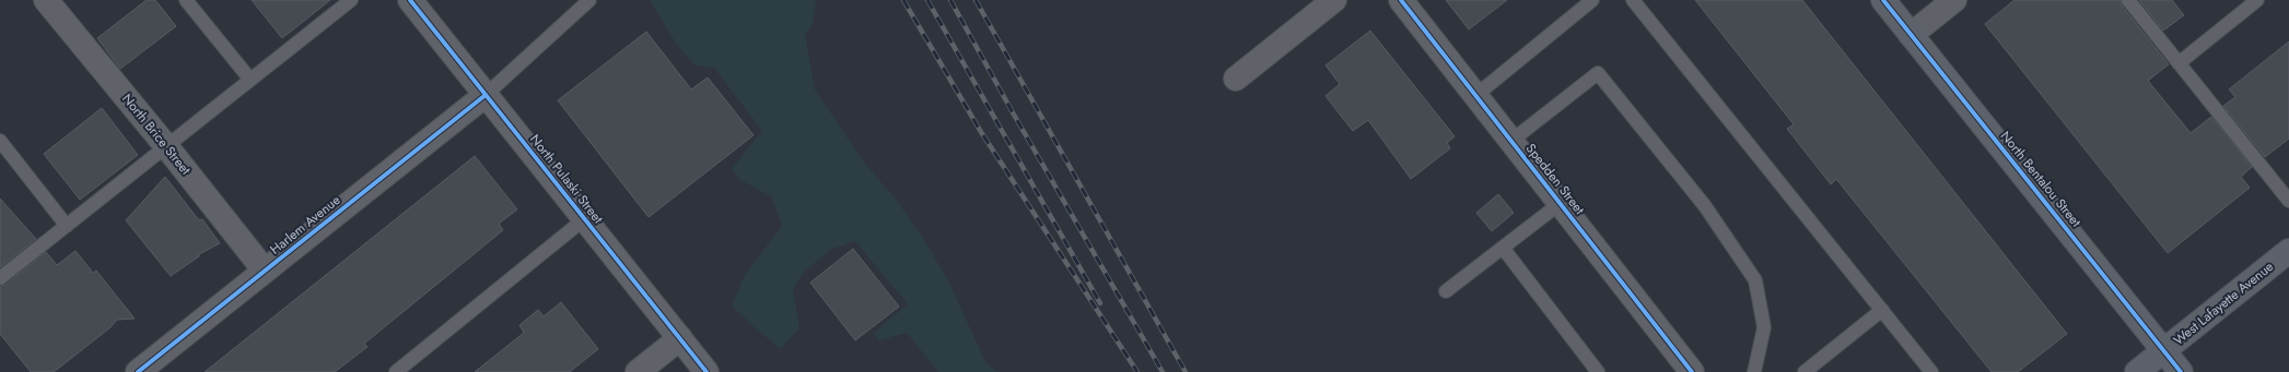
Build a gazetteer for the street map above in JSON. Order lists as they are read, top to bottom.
{
  "streets": {
    "street": [
      "North Brice Street",
      "North Pulaski Street",
      "Spedden Street",
      "North Bentalou Street",
      "Harlem Avenue",
      "West Lafayette Avenue"
    ]
  },
  "crossings": [
    ["North Brice Street", "Harlem Avenue"],
    ["North Pulaski Street", "Harlem Avenue"],
    ["North Bentalou Street", "West Lafayette Avenue"]
  ]
}
